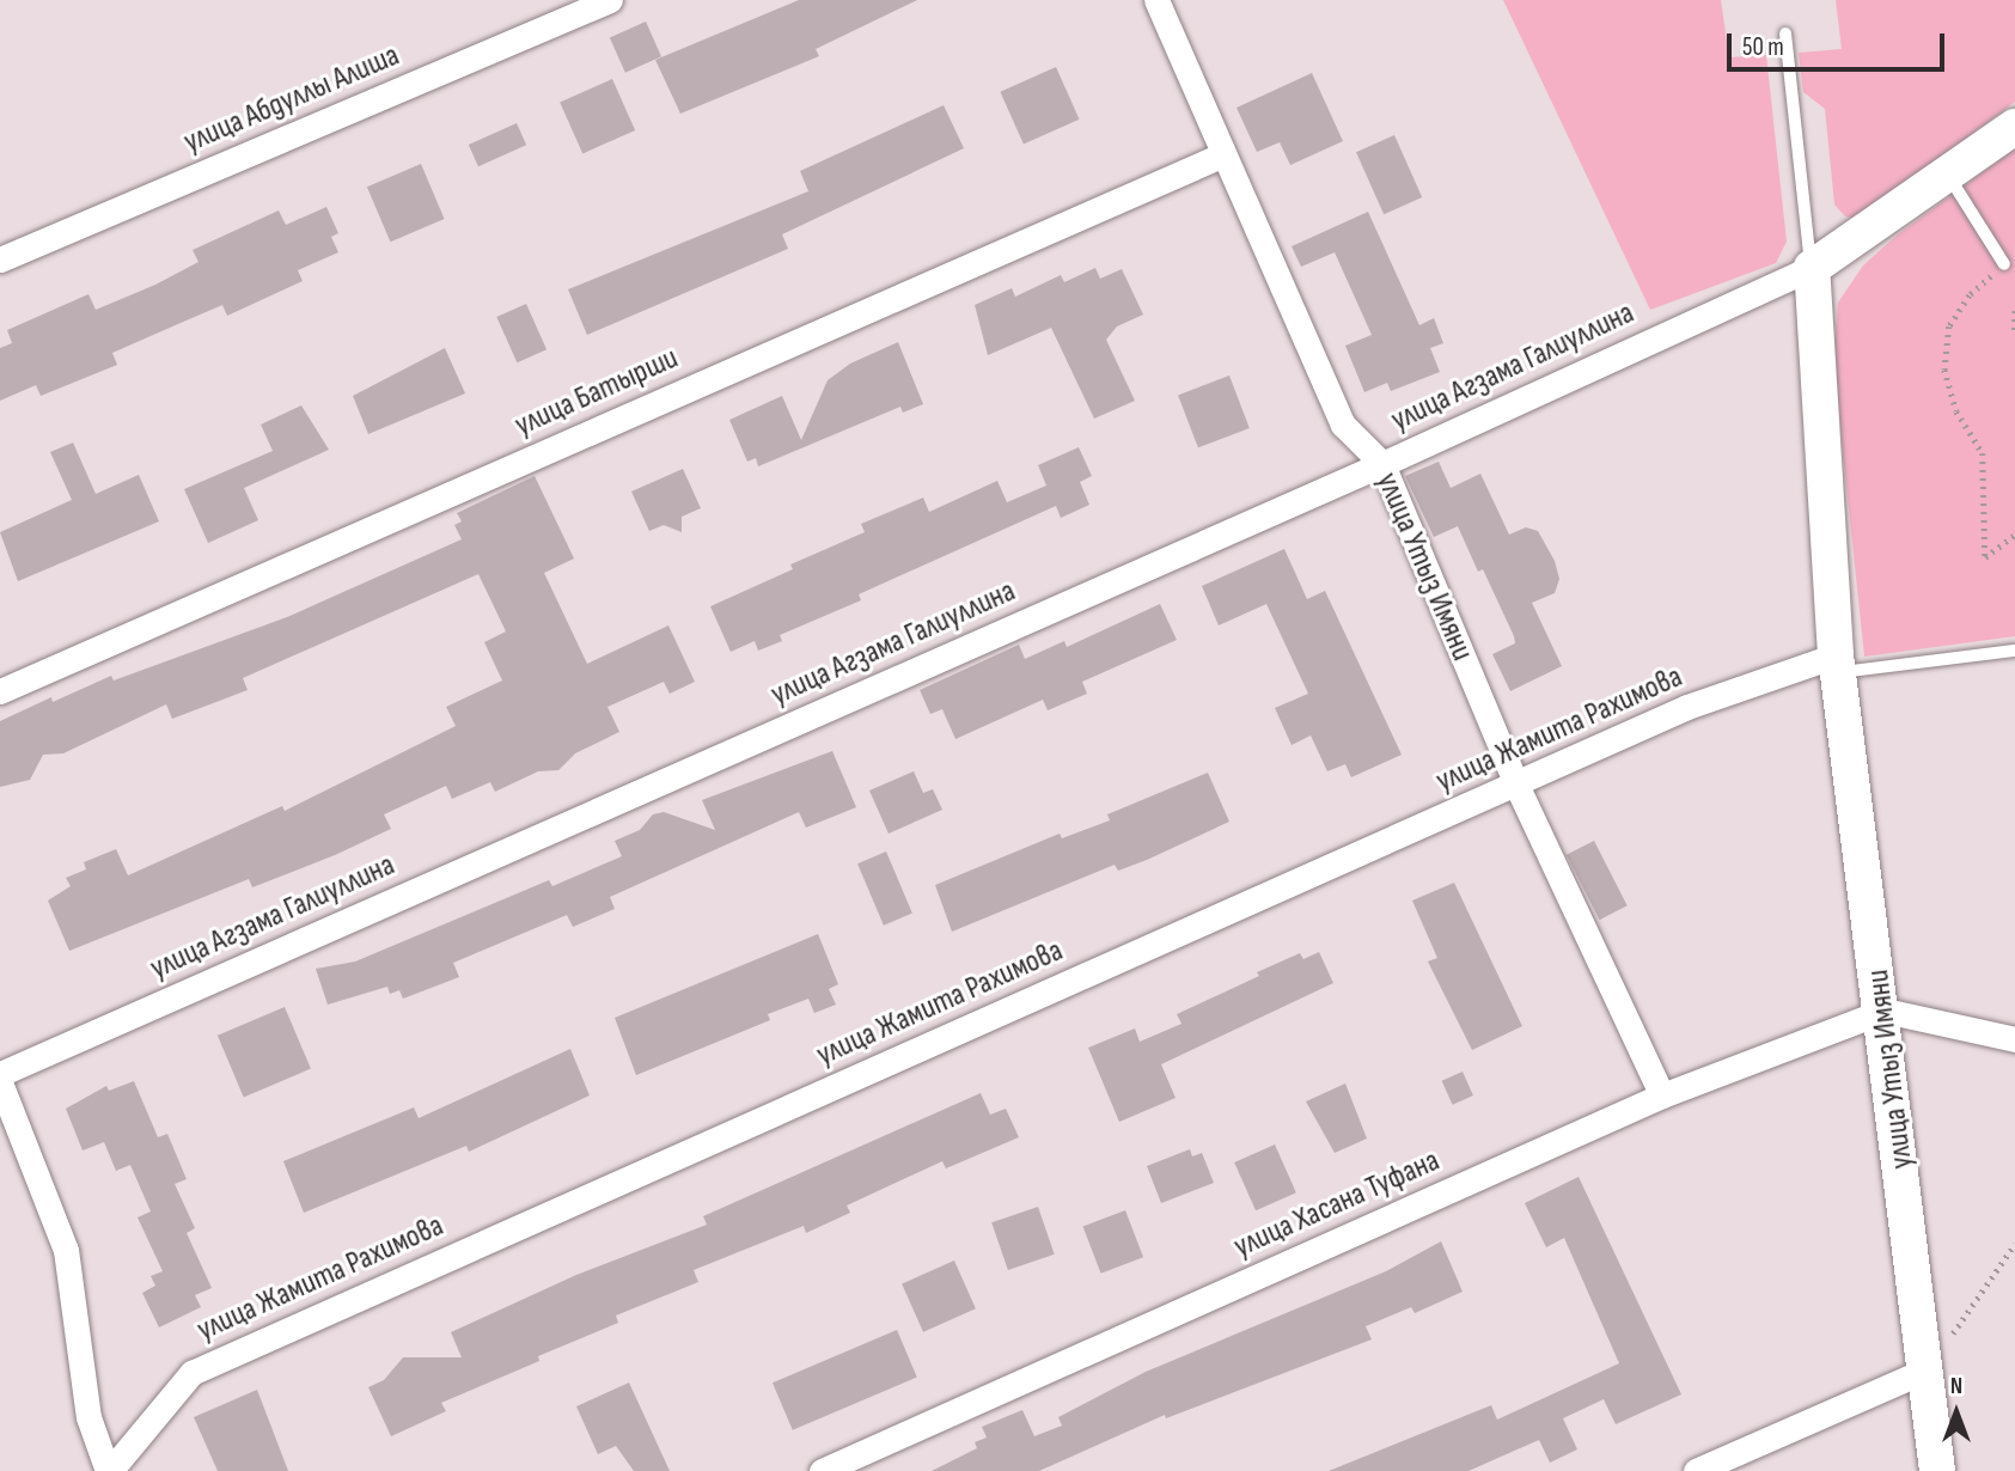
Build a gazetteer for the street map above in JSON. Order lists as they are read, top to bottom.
{
  "streets": {
    "street": [
      "улица Абдуллы Алиша",
      "улица Агзама Галиуллина",
      "улица Батырши",
      "улица Утыз Имяни",
      "улица Жамита Рахимова",
      "улица Хасана Туфана"
    ]
  },
  "crossings": [
    ["улица Агзама Галиуллина", "улица Утыз Имяни"],
    ["улица Батырши", "улица Утыз Имяни"],
    ["улица Утыз Имяни", "улица Жамита Рахимова"],
    ["улица Утыз Имяни", "улица Хасана Туфана"]
  ],
  "scale_bar": "50 m",
  "north": "top"
}
